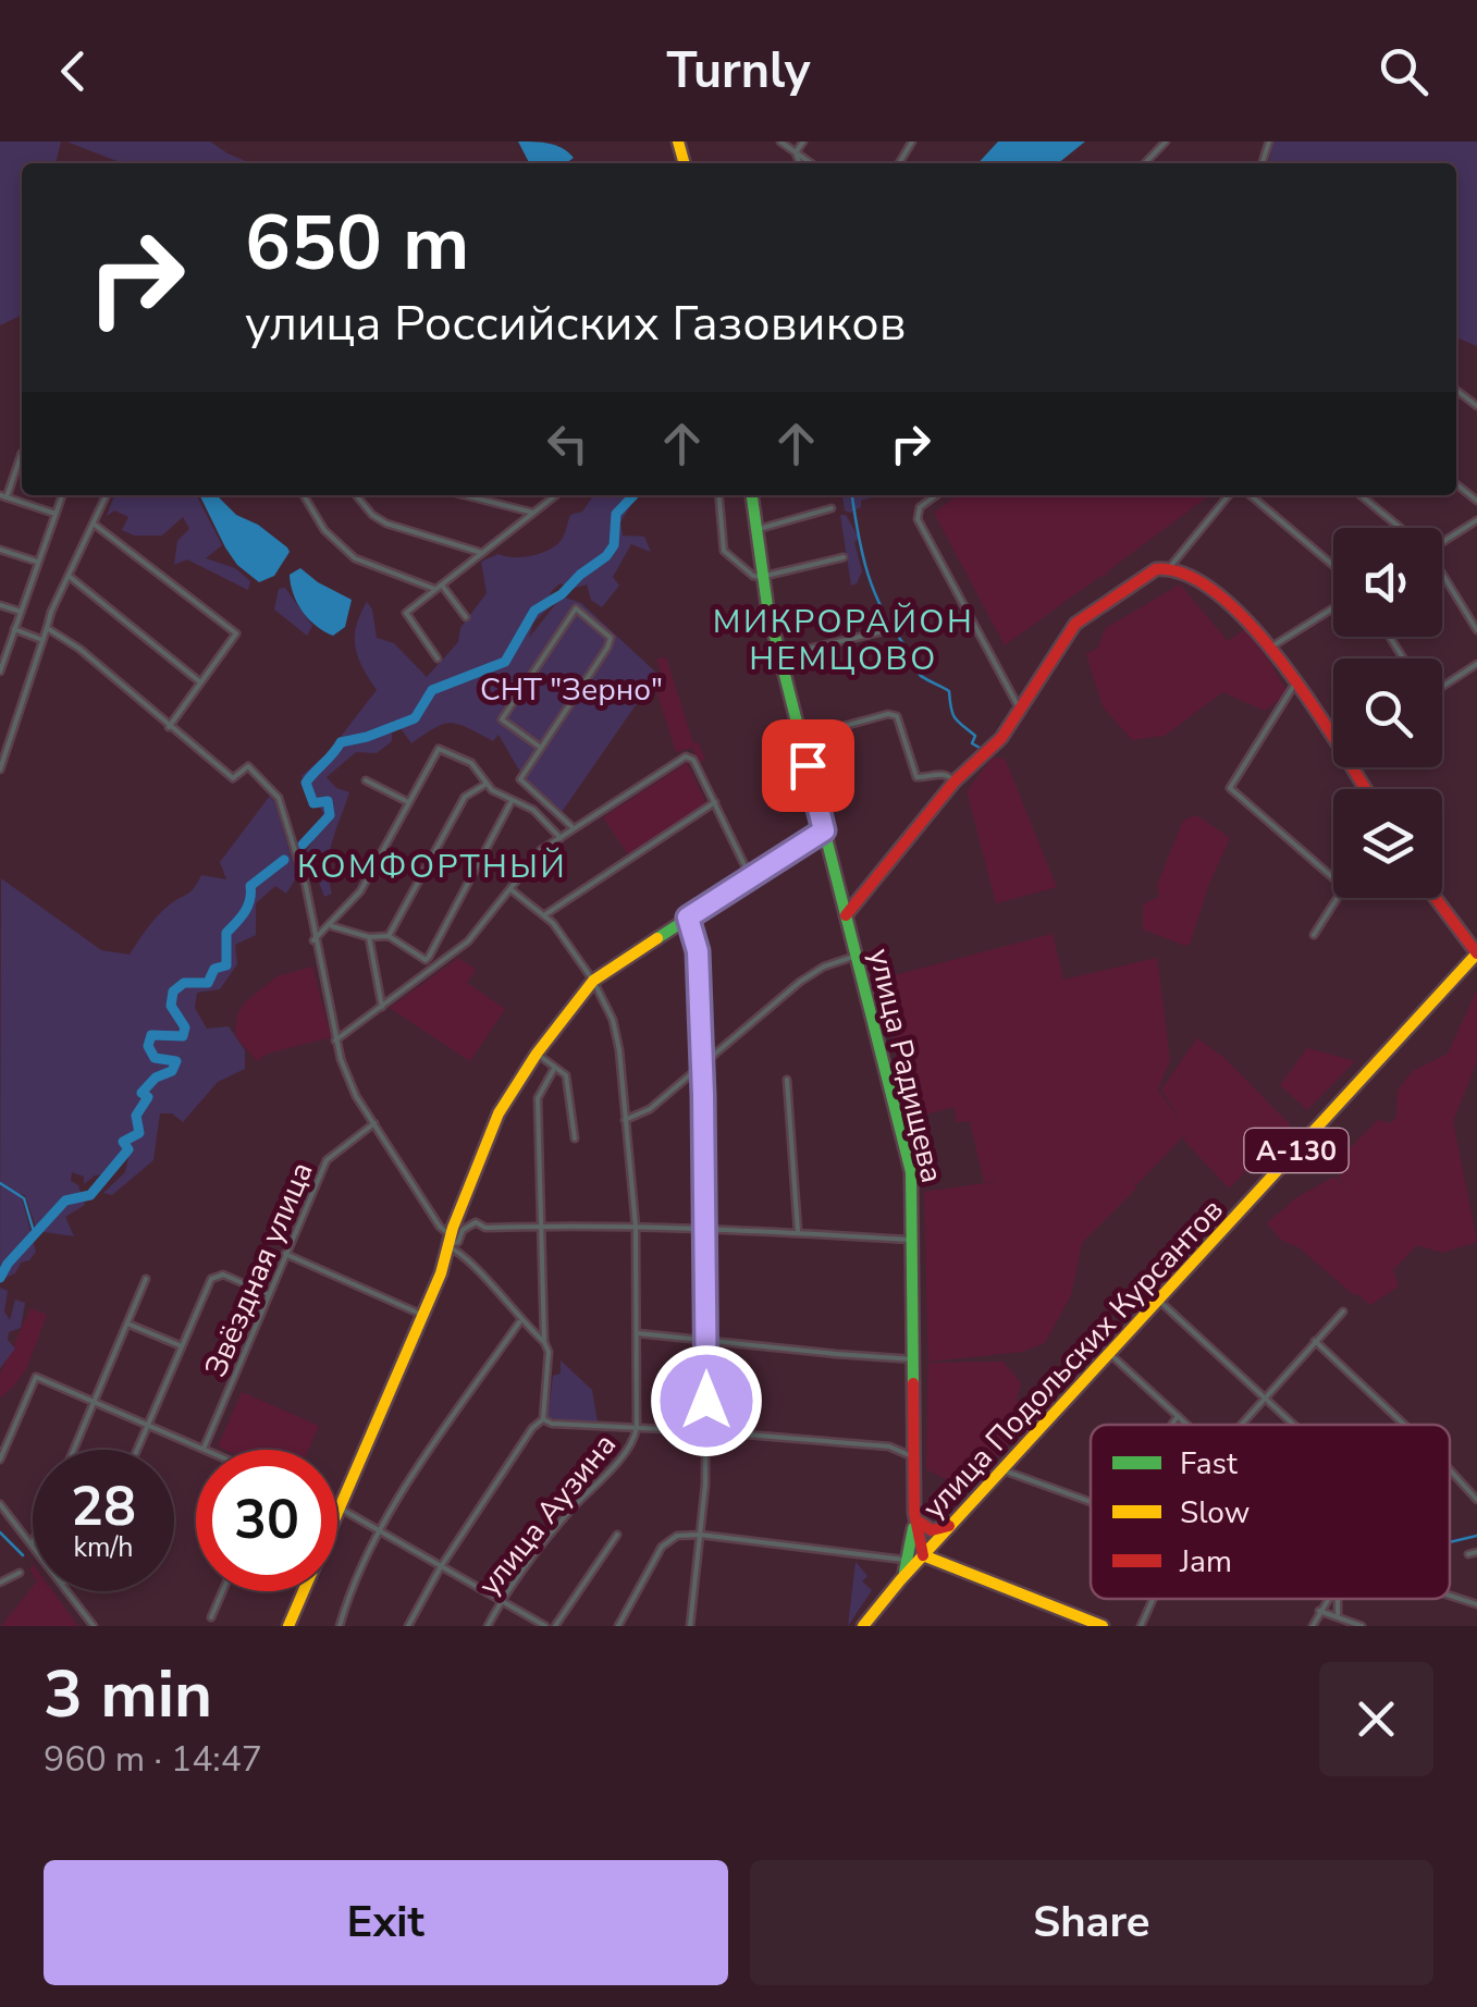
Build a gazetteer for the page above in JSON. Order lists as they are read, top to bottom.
{
  "streets": {
    "main road": ["улица Радищева", "А-130", "улица Подольских Курсантов"],
    "street": ["Звёздная улица", "улица Аузина"]
  },
  "crossings": [
    ["улица Радищева", "А-130"],
    ["улица Радищева", "улица Подольских Курсантов"],
    ["А-130", "улица Подольских Курсантов"]
  ],
  "districts": ["МИКРОРАЙОН НЕМЦОВО", "КОМФОРТНЫЙ"],
  "parks": ["СНТ \"Зерно\""],
  "legend": ["Fast", "Slow", "Jam"],
  "page": {
    "header": "Turnly",
    "turn": ["650 m", "улица Российских Газовиков"],
    "speed": "28 km/h",
    "limit": "30",
    "heading": ["3 min", "960 m · 14:47"],
    "buttons": ["Exit", "Share"]
  }
}
